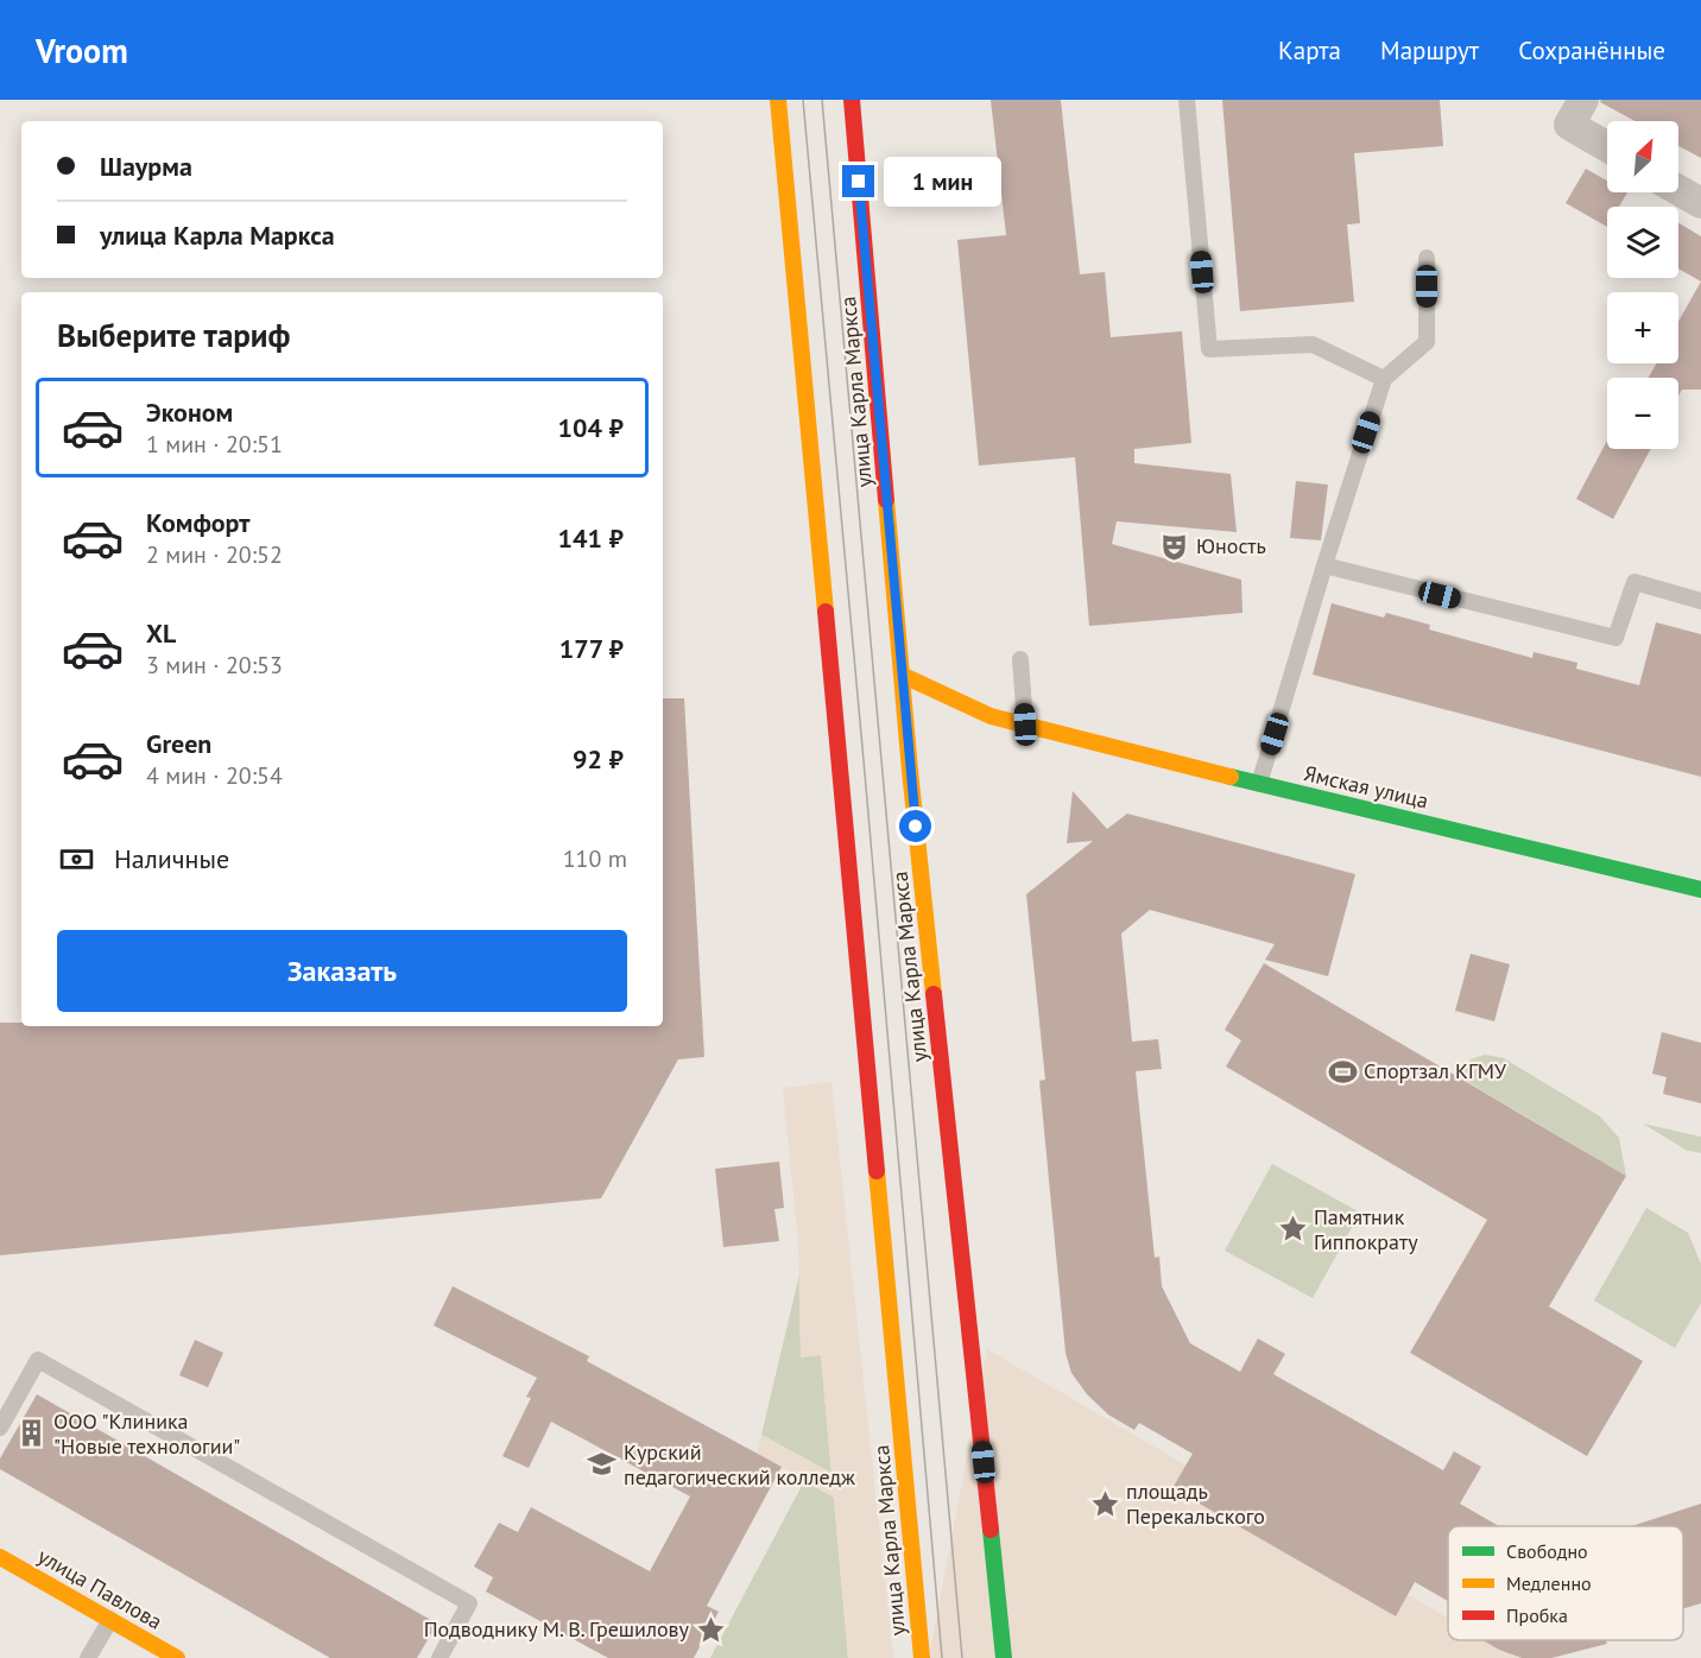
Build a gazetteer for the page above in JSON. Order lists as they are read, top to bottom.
{
  "streets": {
    "main road": ["улица Карла Маркса", "Ямская улица", "улица Павлова"]
  },
  "crossings": [
    ["улица Карла Маркса", "Ямская улица"]
  ],
  "places": {
    "theatre": ["Юность"],
    "sports": ["Спортзал КГМУ"],
    "place": ["Памятник Гиппократу", "площадь Перекальского", "Подводнику М. В. Грешилову"],
    "building": ["ООО \"Клиника \"Новые технологии\""],
    "school or university": ["Курский педагогический колледж"]
  },
  "legend": ["Свободно", "Медленно", "Пробка"],
  "north": "top right",
  "page": {
    "header": "Vroom",
    "nav": ["Карта", "Маршрут", "Сохранённые"],
    "map_buttons": ["+", "−"],
    "banner": ["Шаурма", "улица Карла Маркса"],
    "bubble": "1 мин",
    "heading": "Выберите тариф",
    "list": [
      {
        "name": "Эконом",
        "note": "1 мин · 20:51",
        "value": "104 ₽"
      },
      {
        "name": "Комфорт",
        "note": "2 мин · 20:52",
        "value": "141 ₽"
      },
      {
        "name": "XL",
        "note": "3 мин · 20:53",
        "value": "177 ₽"
      },
      {
        "name": "Green",
        "note": "4 мин · 20:54",
        "value": "92 ₽"
      }
    ],
    "pay": ["Наличные", "110 m"],
    "buttons": "Заказать"
  }
}
